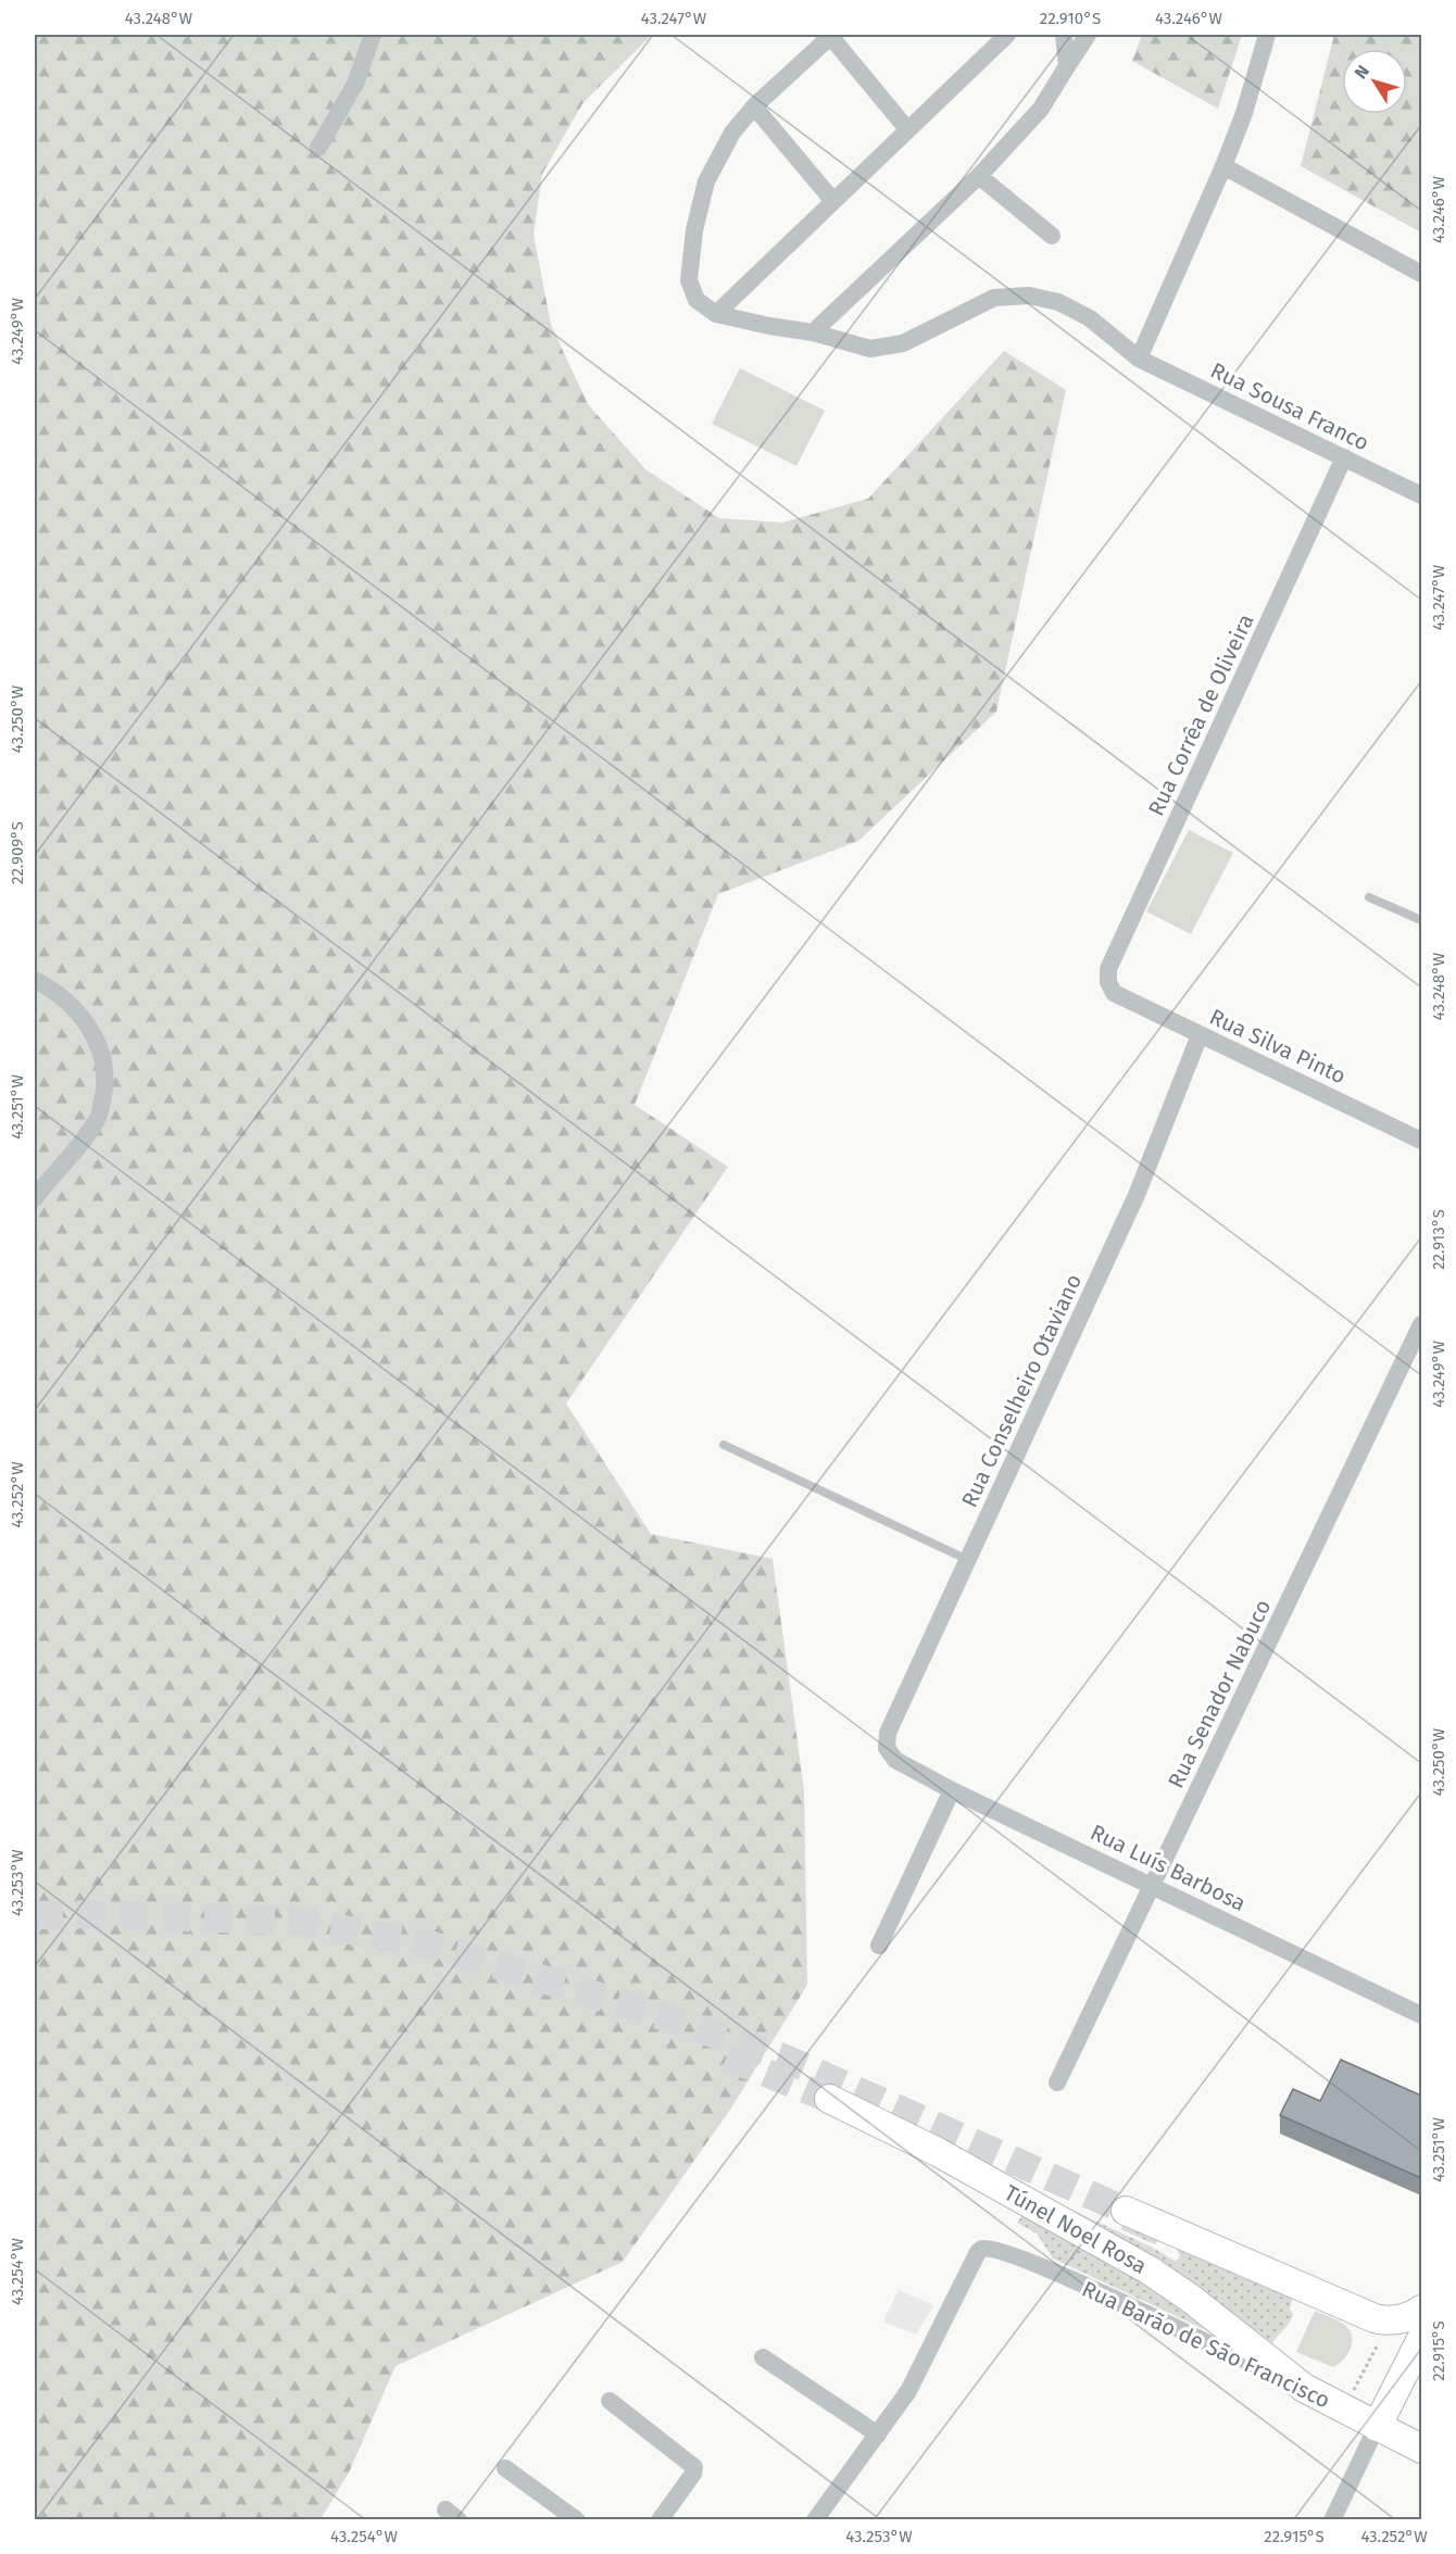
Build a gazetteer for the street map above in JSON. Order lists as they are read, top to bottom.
{
  "streets": {
    "main road": ["Túnel Noel Rosa", "Rua Barão de São Francisco"],
    "street": [
      "Rua Sousa Franco",
      "Rua Corrêa de Oliveira",
      "Rua Silva Pinto",
      "Rua Conselheiro Otaviano",
      "Rua Senador Nabuco",
      "Rua Luís Barbosa"
    ]
  },
  "crossings": [
    ["Rua Sousa Franco", "Rua Corrêa de Oliveira"],
    ["Rua Corrêa de Oliveira", "Rua Silva Pinto"],
    ["Rua Silva Pinto", "Rua Conselheiro Otaviano"],
    ["Rua Conselheiro Otaviano", "Rua Luís Barbosa"],
    ["Rua Senador Nabuco", "Rua Luís Barbosa"],
    ["Túnel Noel Rosa", "Rua Barão de São Francisco"]
  ],
  "north": "top left",
  "coordinates": [
    "43.248°W",
    "43.247°W",
    "22.910°S",
    "43.246°W",
    "43.249°W",
    "43.250°W",
    "22.909°S",
    "43.251°W",
    "22.913°S",
    "43.252°W",
    "43.253°W",
    "43.254°W",
    "22.915°S"
  ]
}
